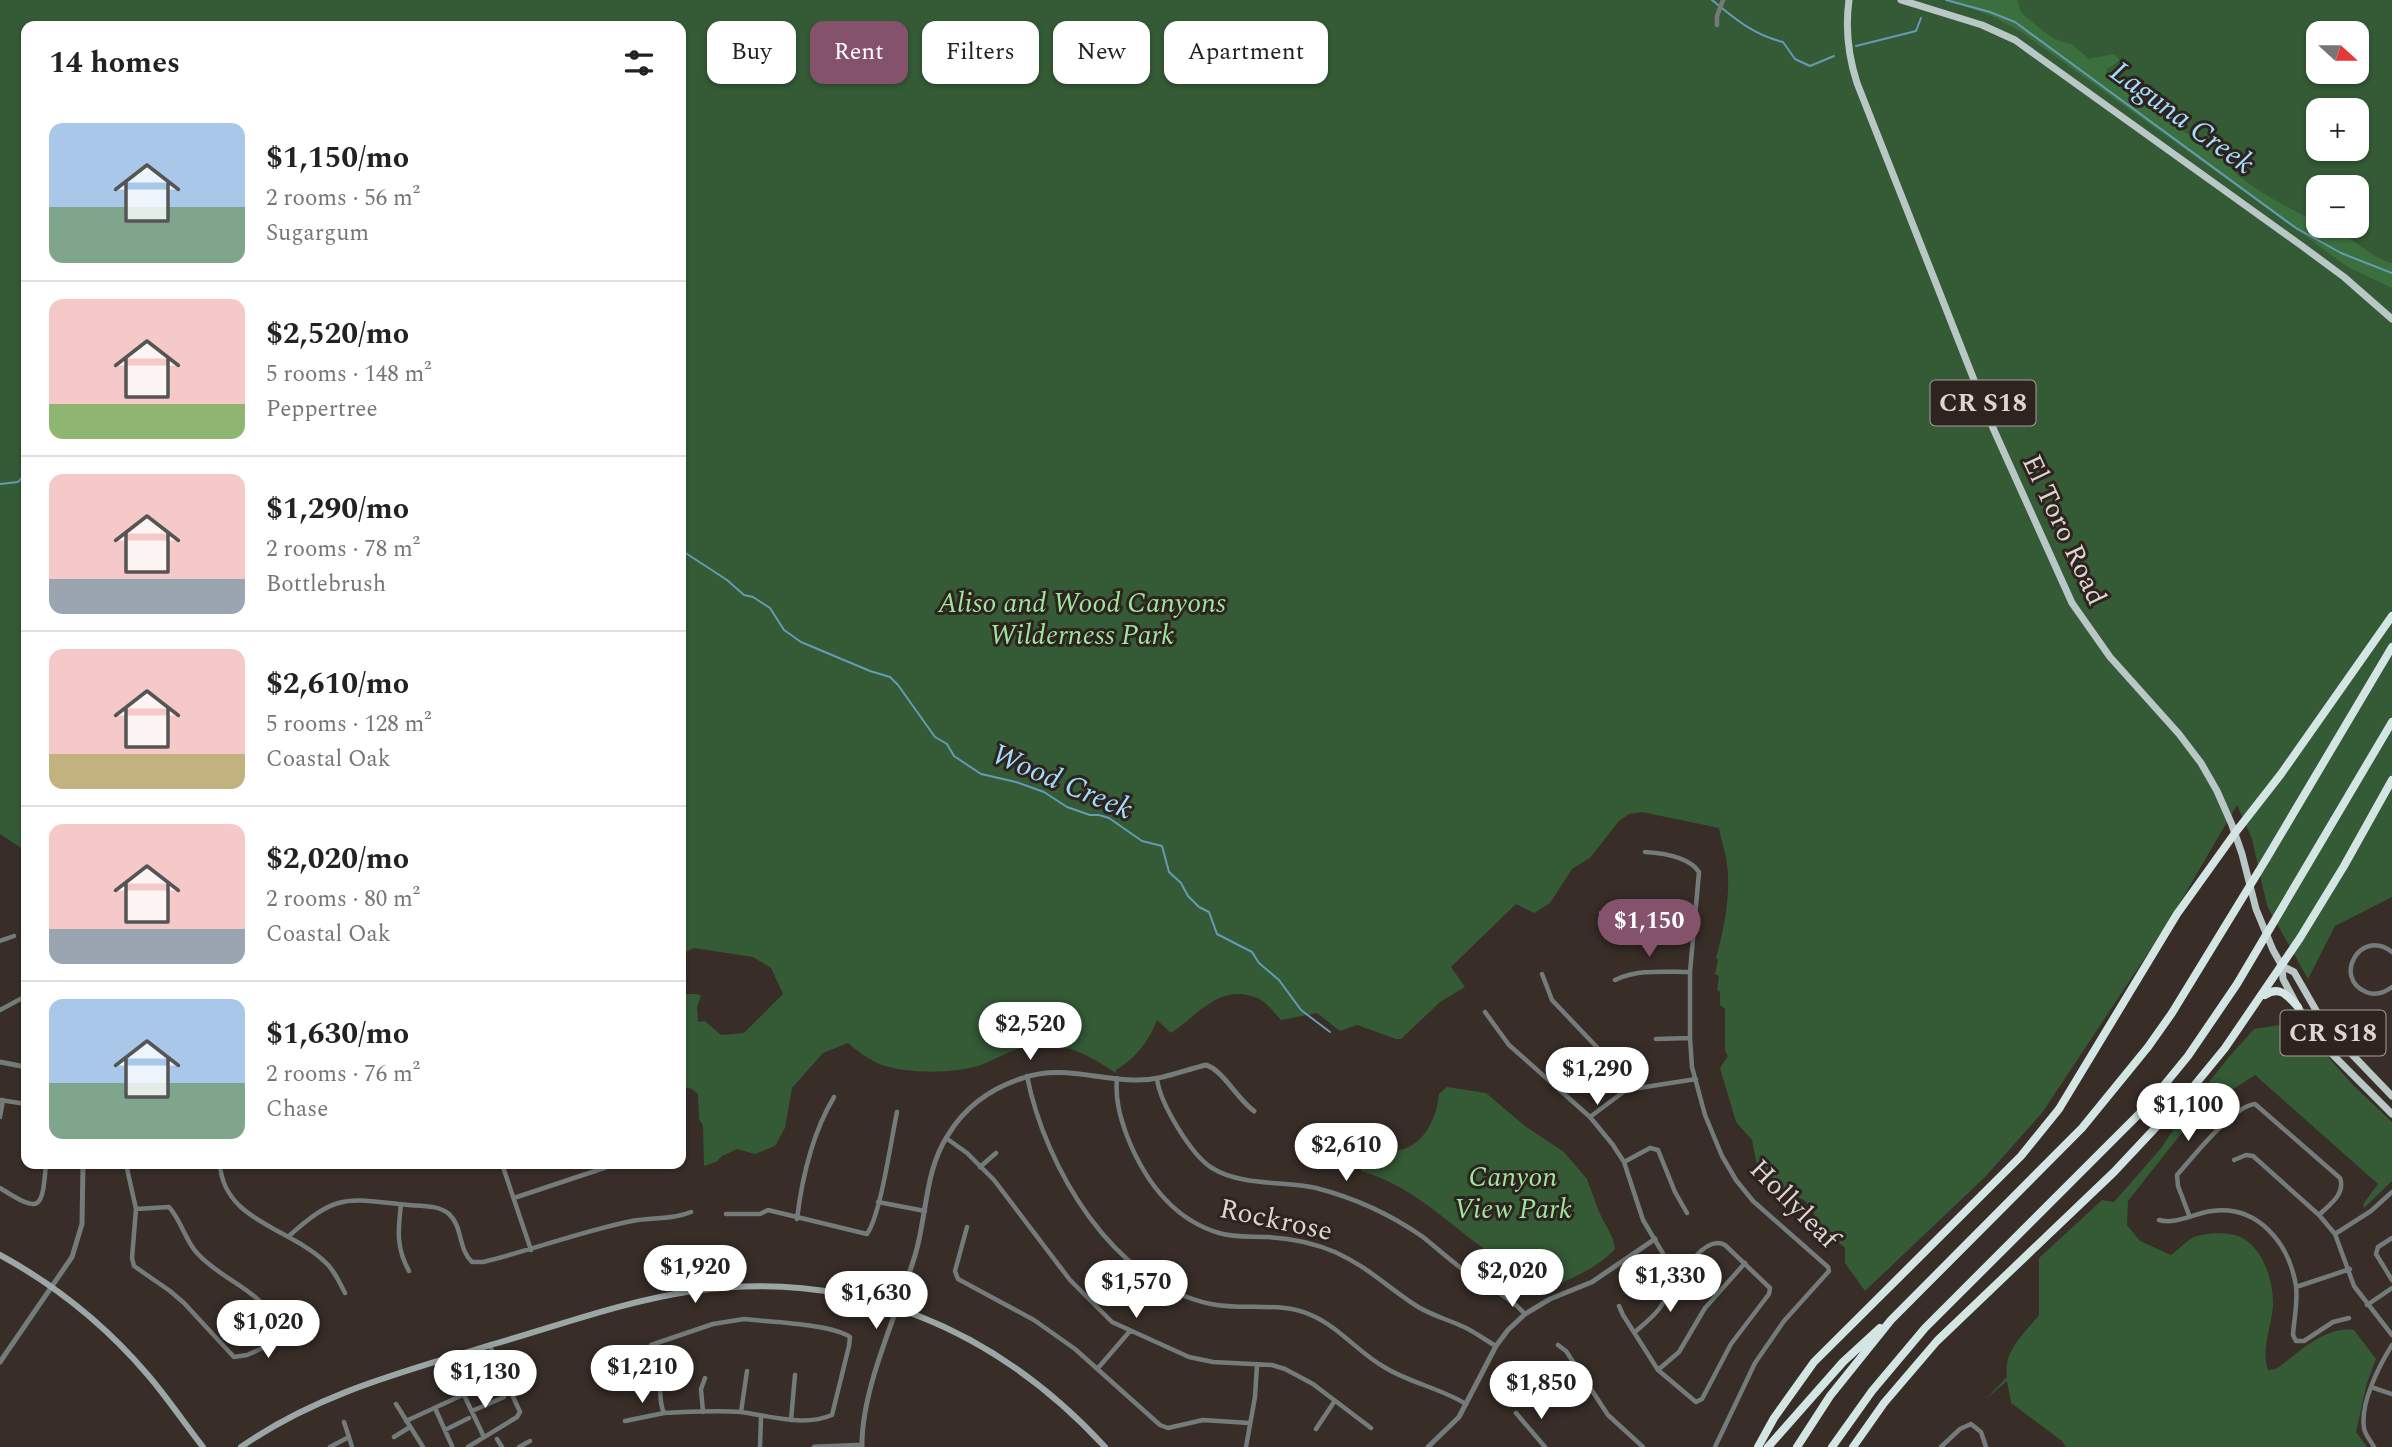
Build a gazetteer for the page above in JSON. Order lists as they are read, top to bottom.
{
  "streets": {
    "main road": ["CR S18", "El Toro Road"],
    "street": ["Hollyleaf", "Rockrose"]
  },
  "water": ["Laguna Creek", "Wood Creek"],
  "parks": ["Aliso and Wood Canyons Wilderness Park", "Canyon View Park"],
  "north": "right",
  "page": {
    "map_buttons": ["+", "−"],
    "chip": [
      "Buy",
      "Rent",
      "Filters",
      "New",
      "Apartment"
    ],
    "heading": "14 homes",
    "list": [
      {
        "name": "$1,150/mo",
        "note": "2 rooms · 56 m² · Sugargum"
      },
      {
        "name": "$2,520/mo",
        "note": "5 rooms · 148 m² · Peppertree"
      },
      {
        "name": "$1,290/mo",
        "note": "2 rooms · 78 m² · Bottlebrush"
      },
      {
        "name": "$2,610/mo",
        "note": "5 rooms · 128 m² · Coastal Oak"
      },
      {
        "name": "$2,020/mo",
        "note": "2 rooms · 80 m² · Coastal Oak"
      },
      {
        "name": "$1,630/mo",
        "note": "2 rooms · 76 m² · Chase"
      }
    ],
    "price": [
      "$1,150",
      "$2,520",
      "$1,290",
      "$1,100",
      "$2,610",
      "$1,920",
      "$2,020",
      "$1,330",
      "$1,570",
      "$1,630",
      "$1,020",
      "$1,210",
      "$1,130",
      "$1,850"
    ]
  }
}
